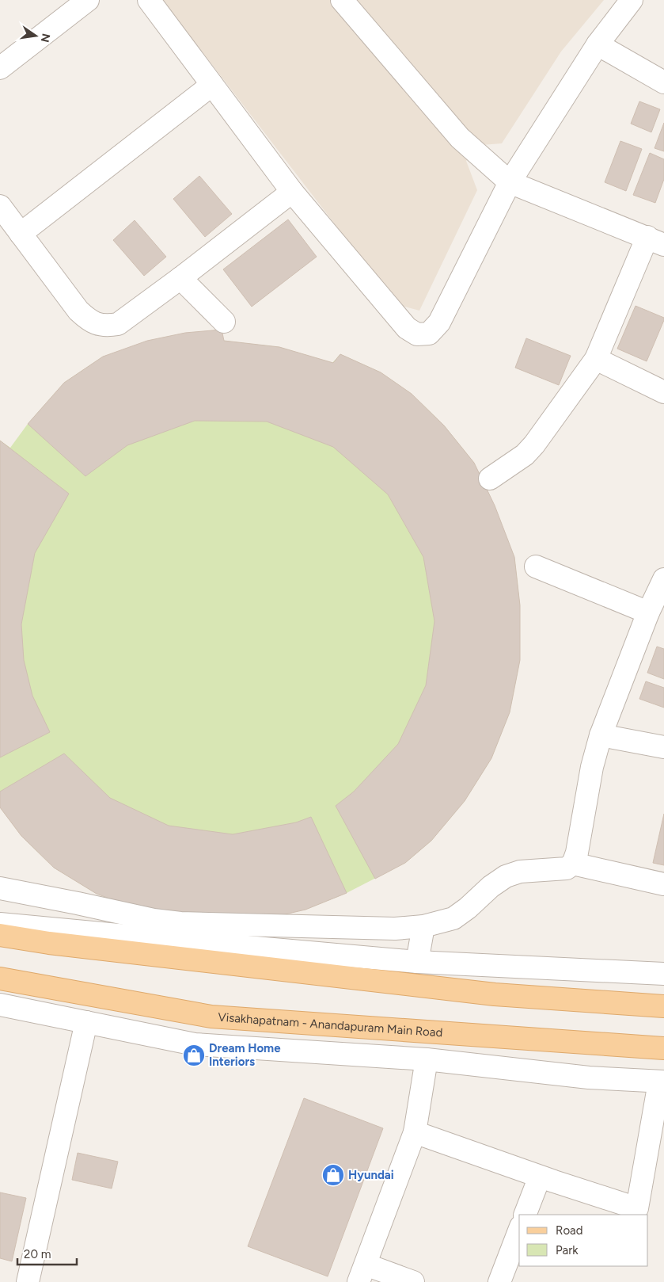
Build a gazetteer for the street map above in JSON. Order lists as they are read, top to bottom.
{
  "streets": {
    "main road": ["Visakhapatnam - Anandapuram Main Road"]
  },
  "places": {
    "shop": ["Dream Home Interiors", "Hyundai"]
  },
  "legend": ["Road", "Park"],
  "scale_bar": "20 m",
  "north": "right"
}
